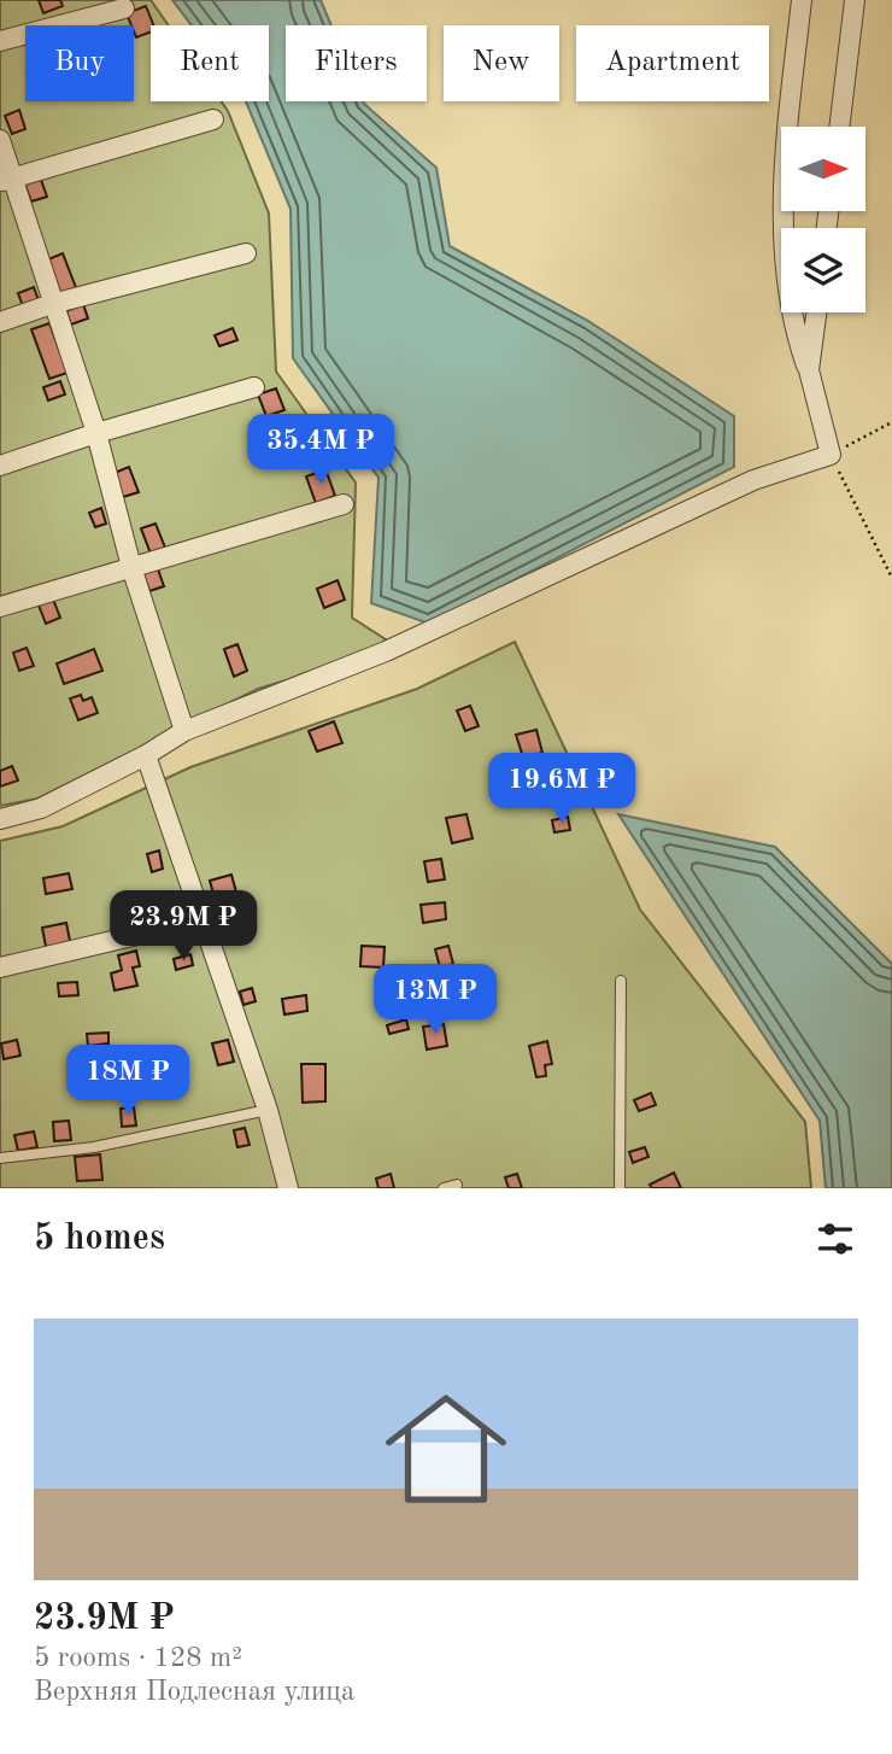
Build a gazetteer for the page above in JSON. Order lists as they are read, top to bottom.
{
  "north": "right",
  "page": {
    "chip": [
      "Buy",
      "Rent",
      "Filters",
      "New",
      "Apartment"
    ],
    "price": [
      "35.4M ₽",
      "19.6M ₽",
      "23.9M ₽",
      "13M ₽",
      "18M ₽"
    ],
    "heading": "5 homes",
    "list": [
      {
        "name": "23.9M ₽",
        "note": "5 rooms · 128 m² · Верхняя Подлесная улица"
      }
    ]
  }
}
